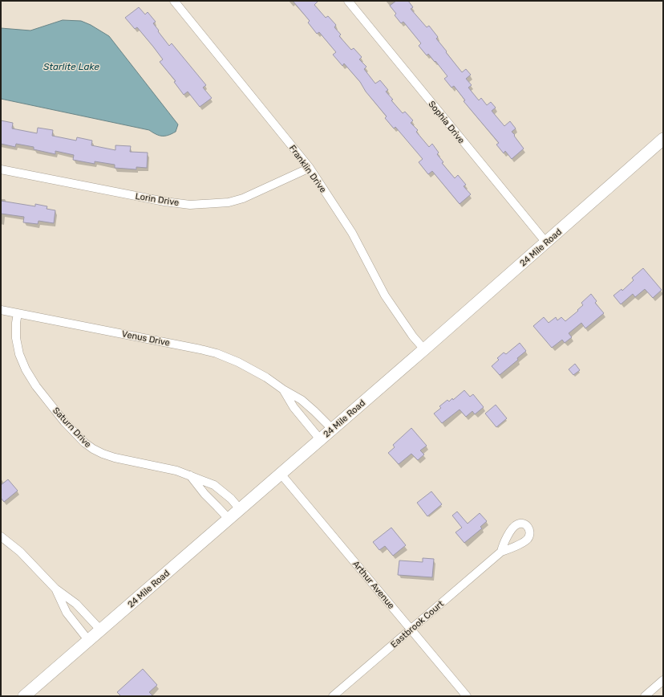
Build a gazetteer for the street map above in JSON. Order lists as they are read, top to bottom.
{
  "streets": {
    "street": [
      "Sophia Drive",
      "Franklin Drive",
      "Lorin Drive",
      "24 Mile Road",
      "Venus Drive",
      "Saturn Drive",
      "Arthur Avenue",
      "Eastbrook Court"
    ]
  },
  "crossings": [
    ["Sophia Drive", "24 Mile Road"],
    ["Franklin Drive", "Lorin Drive"],
    ["Franklin Drive", "24 Mile Road"],
    ["24 Mile Road", "Venus Drive"],
    ["24 Mile Road", "Saturn Drive"],
    ["24 Mile Road", "Arthur Avenue"],
    ["Venus Drive", "Saturn Drive"],
    ["Arthur Avenue", "Eastbrook Court"]
  ],
  "water": ["Starlite Lake"]
}
